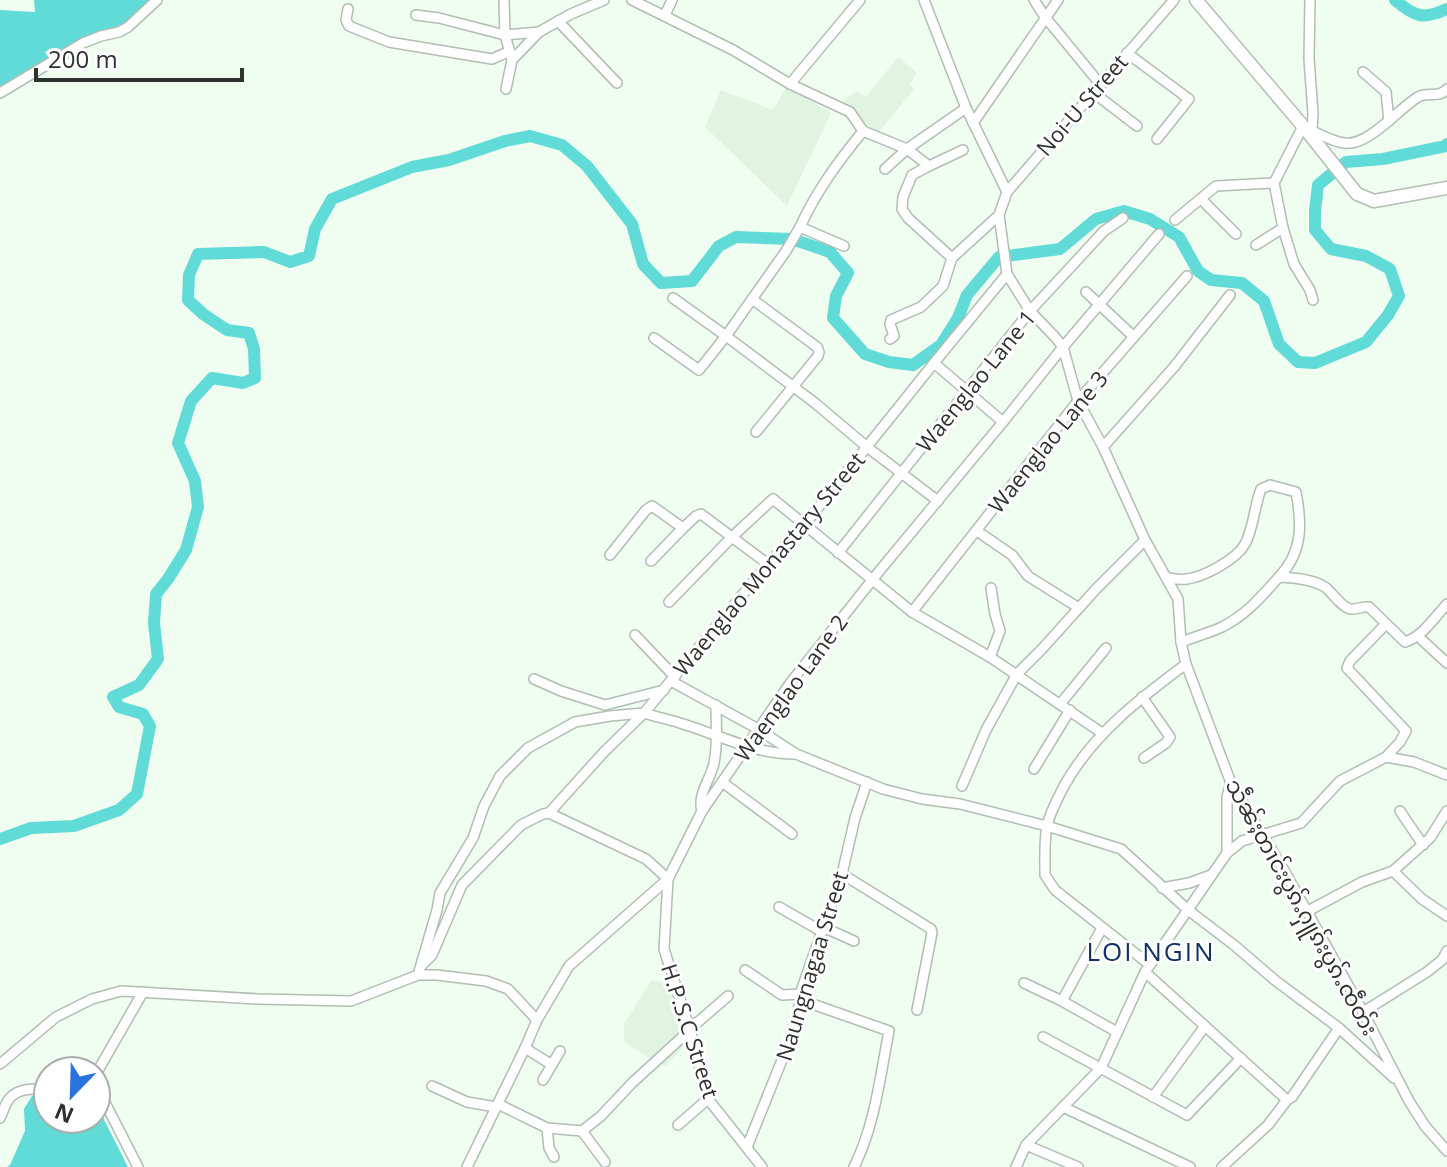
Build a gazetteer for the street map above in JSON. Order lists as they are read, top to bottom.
{
  "streets": {
    "street": [
      "Noi-U Street",
      "Waenglao Lane 1",
      "Waenglao Lane 3",
      "Waenglao Monastary Street",
      "Waenglao Lane 2",
      "သဵၼ်ႈတၢင်းပွၵ်ႉႁူၵ်းပွၵ်ႉၸဵတ်း",
      "Naungnagaa Street",
      "H.P.S.C Street"
    ]
  },
  "crossings": [
    ["Waenglao Lane 1", "သဵၼ်ႈတၢင်းပွၵ်ႉႁူၵ်းပွၵ်ႉၸဵတ်း"],
    ["Waenglao Lane 3", "သဵၼ်ႈတၢင်းပွၵ်ႉႁူၵ်းပွၵ်ႉၸဵတ်း"],
    ["Waenglao Monastary Street", "Waenglao Lane 2"],
    ["Waenglao Monastary Street", "သဵၼ်ႈတၢင်းပွၵ်ႉႁူၵ်းပွၵ်ႉၸဵတ်း"],
    ["Waenglao Monastary Street", "Naungnagaa Street"],
    ["Waenglao Lane 2", "သဵၼ်ႈတၢင်းပွၵ်ႉႁူၵ်းပွၵ်ႉၸဵတ်း"],
    ["Waenglao Lane 2", "H.P.S.C Street"],
    ["Naungnagaa Street", "H.P.S.C Street"]
  ],
  "districts": ["LOI NGIN"],
  "scale_bar": "200 m",
  "north": "bottom left"
}
